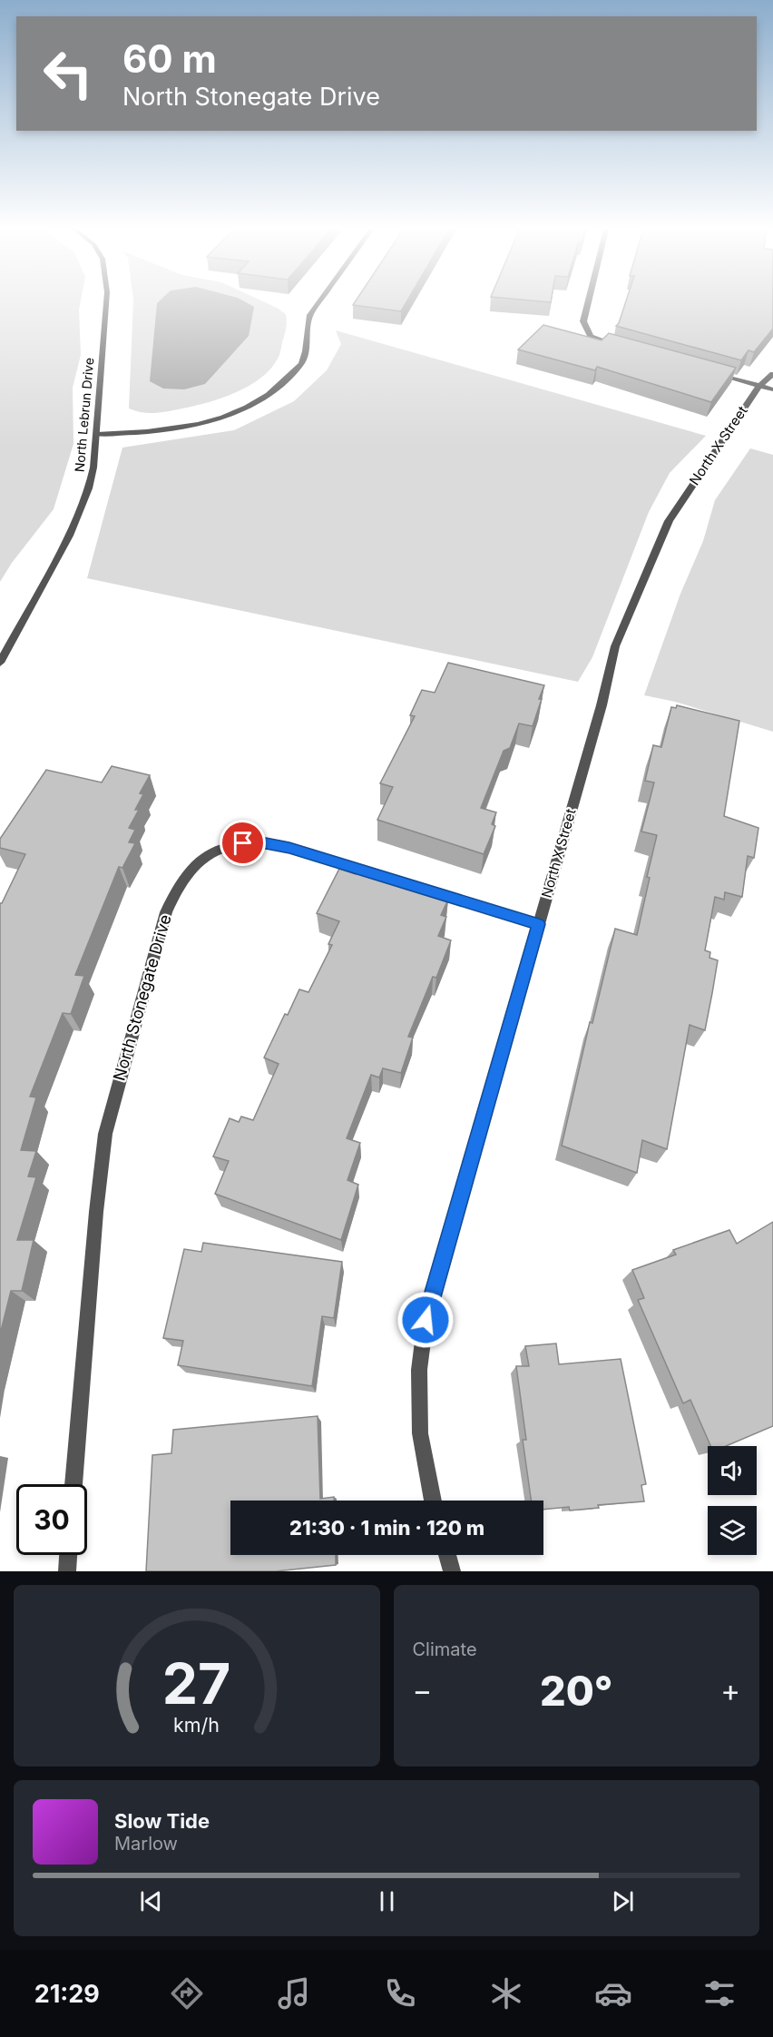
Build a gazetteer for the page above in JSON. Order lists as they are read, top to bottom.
{
  "streets": {
    "street": ["North Lebrun Drive", "North X Street", "North Stonegate Drive"]
  },
  "crossings": [
    ["North X Street", "North Stonegate Drive"]
  ],
  "page": {
    "turn": ["60 m", "North Stonegate Drive"],
    "limit": "30",
    "trip": "21:30 · 1 min · 120 m",
    "tile": "Climate",
    "heat": ["−", "20°", "+"],
    "song": ["Slow Tide", "Marlow"],
    "tabs": "21:29",
    "gauge": ["27", "km/h"]
  }
}
